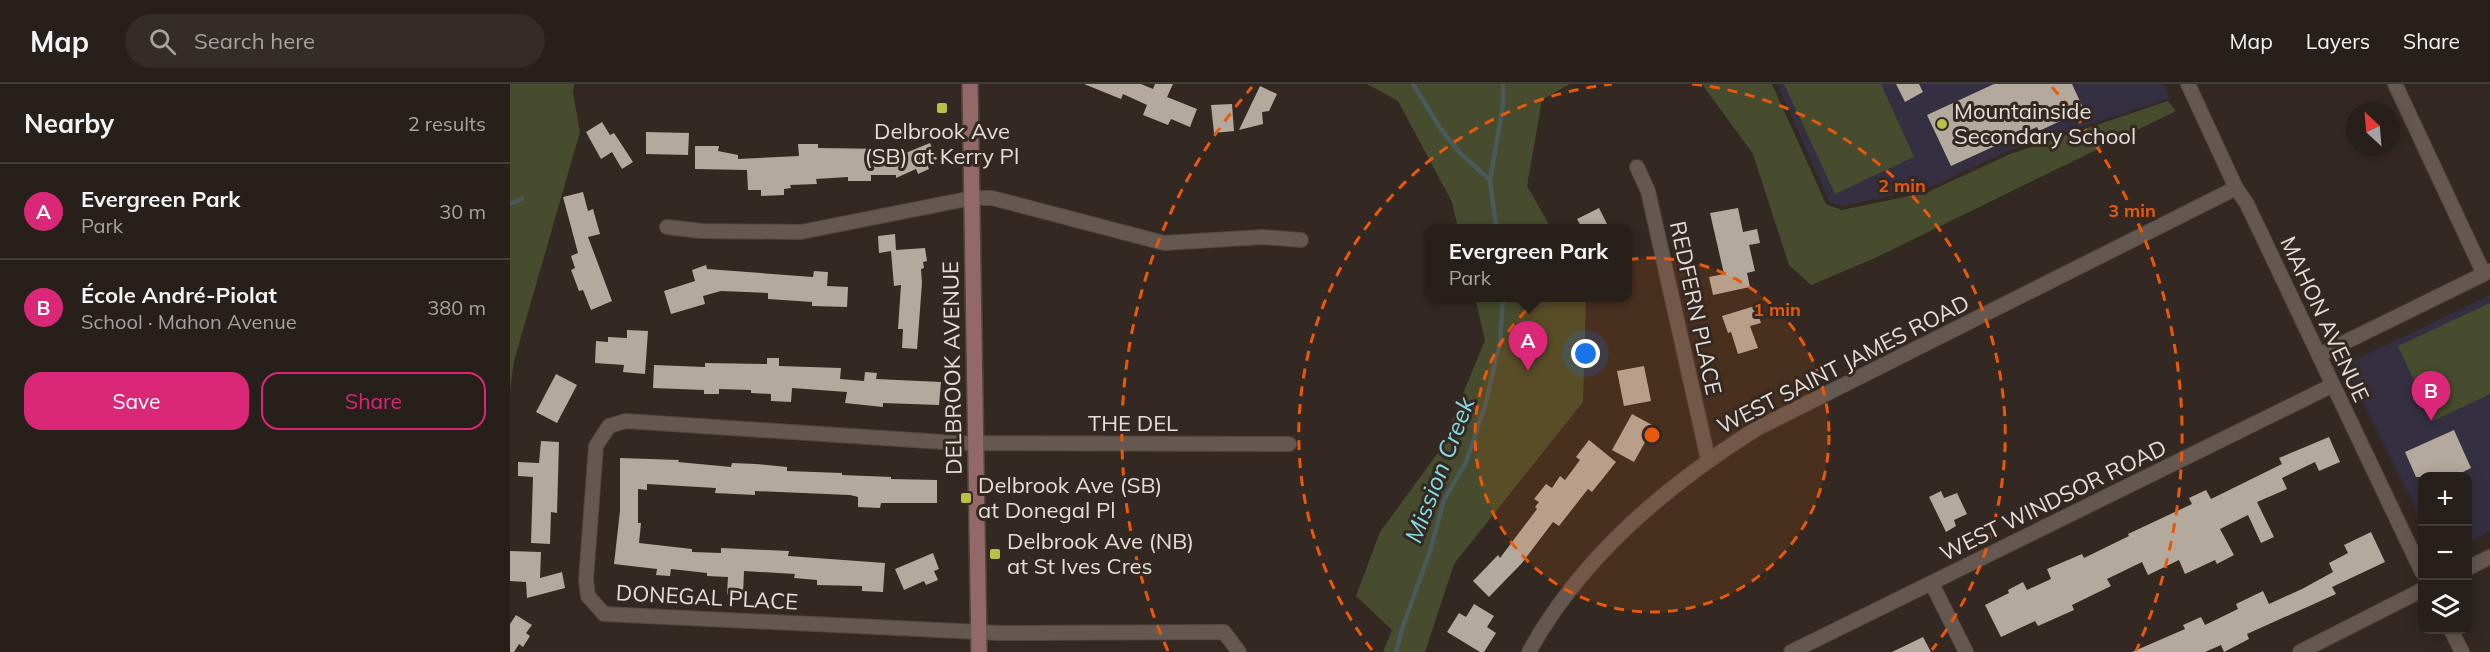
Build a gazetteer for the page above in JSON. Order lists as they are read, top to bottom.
{
  "streets": {
    "street": [
      "REDFERN PLACE",
      "MAHON AVENUE",
      "WEST SAINT JAMES ROAD",
      "DELBROOK AVENUE",
      "THE DEL",
      "WEST WINDSOR ROAD",
      "DONEGAL PLACE"
    ]
  },
  "crossings": [
    ["REDFERN PLACE", "WEST SAINT JAMES ROAD"],
    ["MAHON AVENUE", "WEST SAINT JAMES ROAD"],
    ["MAHON AVENUE", "WEST WINDSOR ROAD"],
    ["DELBROOK AVENUE", "THE DEL"],
    ["DELBROOK AVENUE", "DONEGAL PLACE"],
    ["THE DEL", "DONEGAL PLACE"]
  ],
  "water": ["Mission Creek"],
  "places": {
    "transit": ["Delbrook Ave (SB) at Kerry Pl", "Delbrook Ave (SB) at Donegal Pl", "Delbrook Ave (NB) at St Ives Cres"],
    "other": ["Mountainside Secondary School"]
  },
  "north": "top left",
  "page": {
    "header": "Map",
    "search": "Search here",
    "nav": ["Map", "Layers", "Share"],
    "heading": ["Nearby", "2 results"],
    "list": [
      {
        "mark": "A",
        "name": "Evergreen Park",
        "note": "Park",
        "value": "30 m"
      },
      {
        "mark": "B",
        "name": "École André-Piolat",
        "note": "School · Mahon Avenue",
        "value": "380 m"
      }
    ],
    "popup": ["Evergreen Park", "Park"],
    "pins": ["A", "B"],
    "buttons": ["Save", "Share"],
    "map_buttons": ["+", "−"]
  },
  "rings": ["2 min", "3 min", "1 min"]
}
